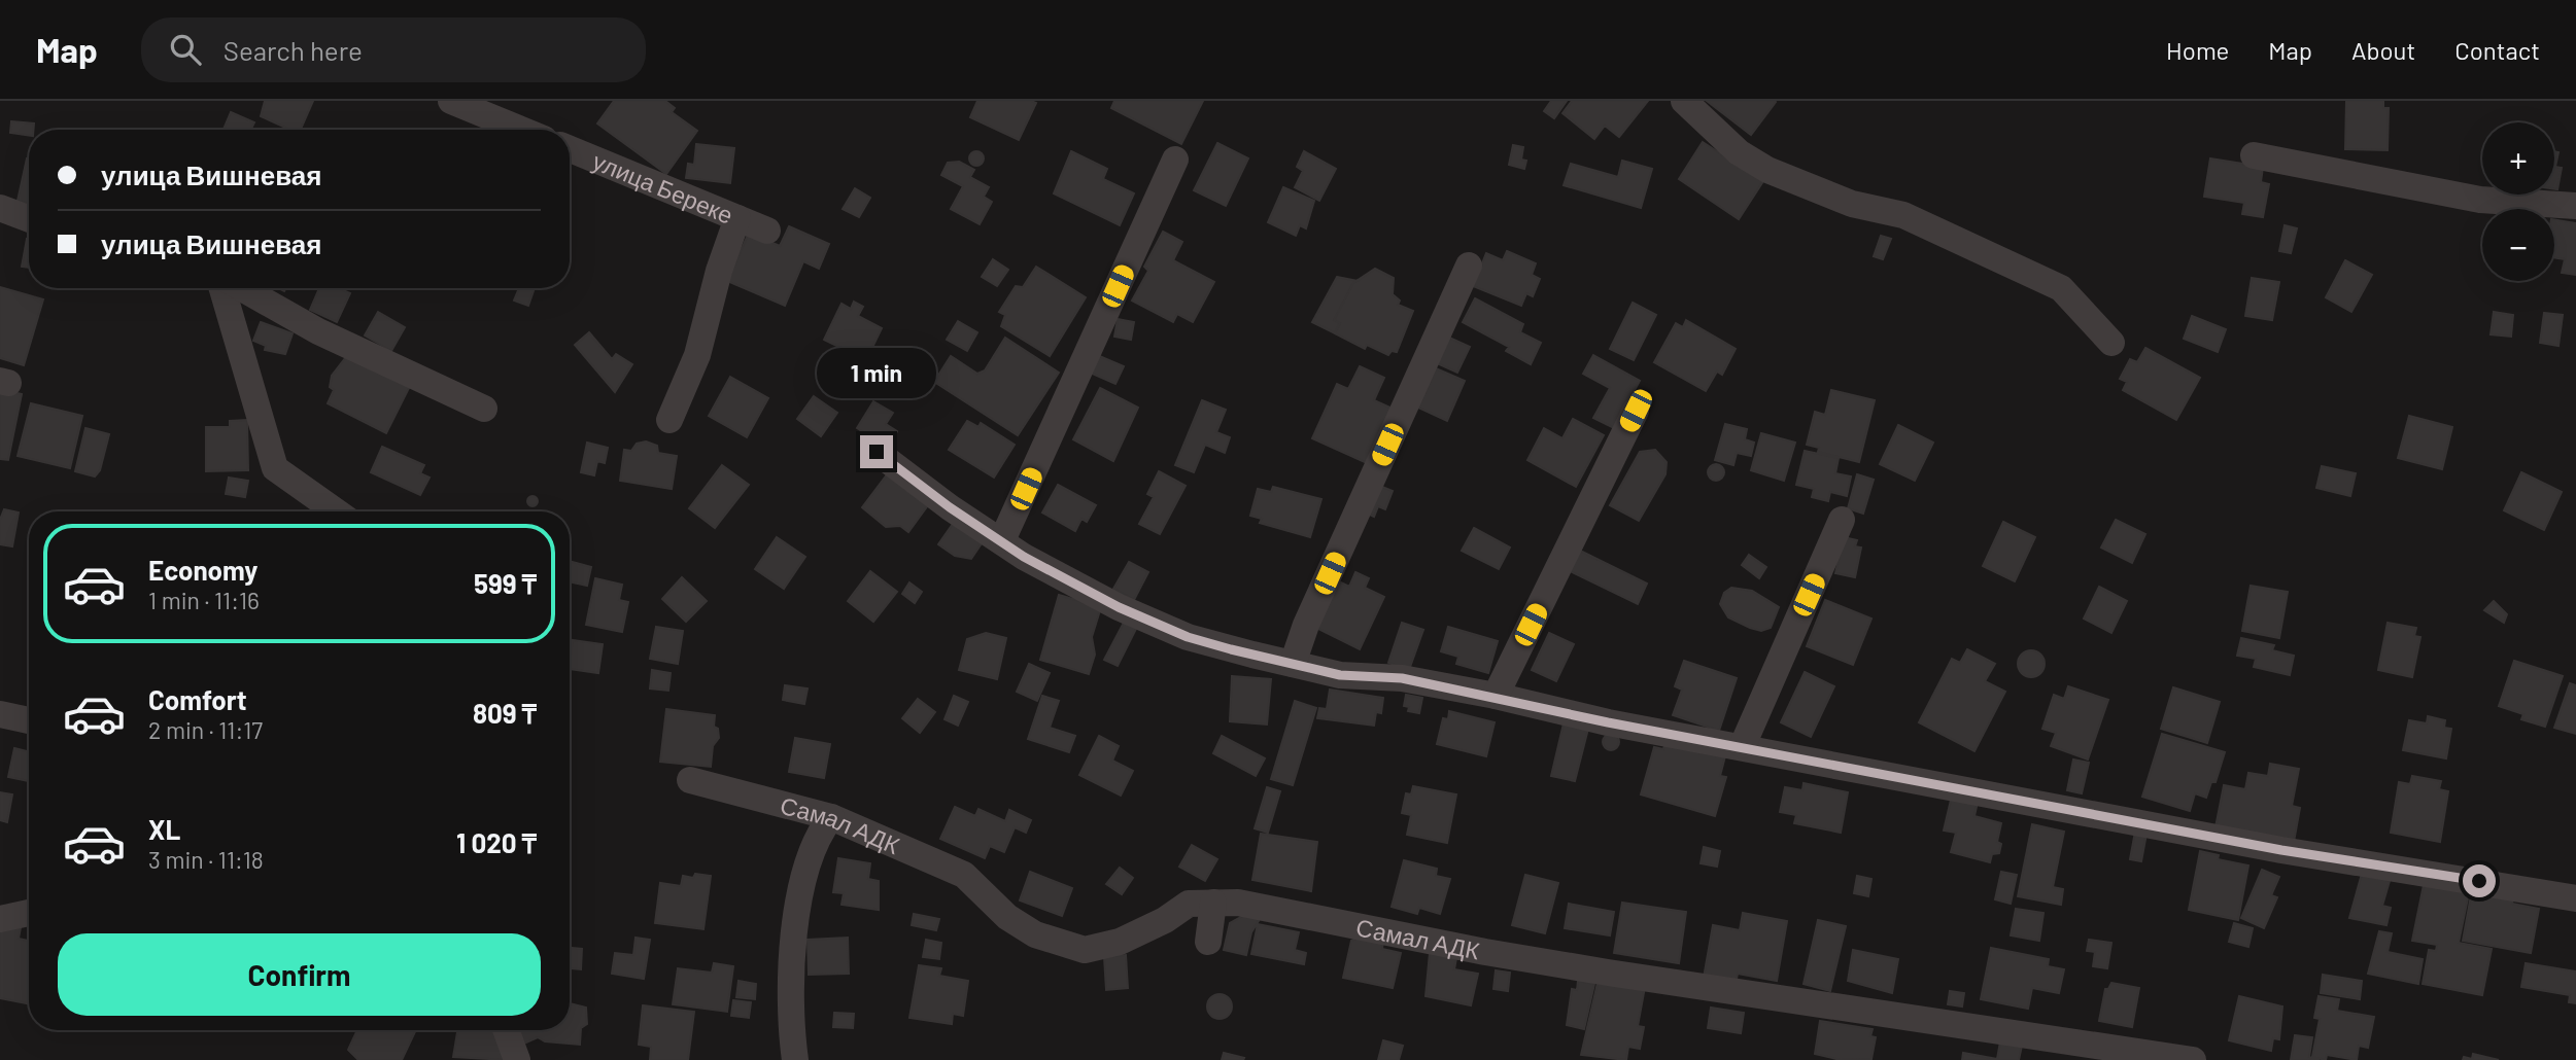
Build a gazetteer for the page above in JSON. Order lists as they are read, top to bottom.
{
  "streets": {
    "street": ["улица Береке", "Самал АДК"]
  },
  "page": {
    "header": "Map",
    "search": "Search here",
    "nav": [
      "Home",
      "Map",
      "About",
      "Contact"
    ],
    "map_buttons": ["+", "−"],
    "banner": ["улица Вишневая", "улица Вишневая"],
    "bubble": "1 min",
    "list": [
      {
        "name": "Economy",
        "note": "1 min · 11:16",
        "value": "599 ₸"
      },
      {
        "name": "Comfort",
        "note": "2 min · 11:17",
        "value": "809 ₸"
      },
      {
        "name": "XL",
        "note": "3 min · 11:18",
        "value": "1 020 ₸"
      }
    ],
    "buttons": "Confirm"
  }
}
